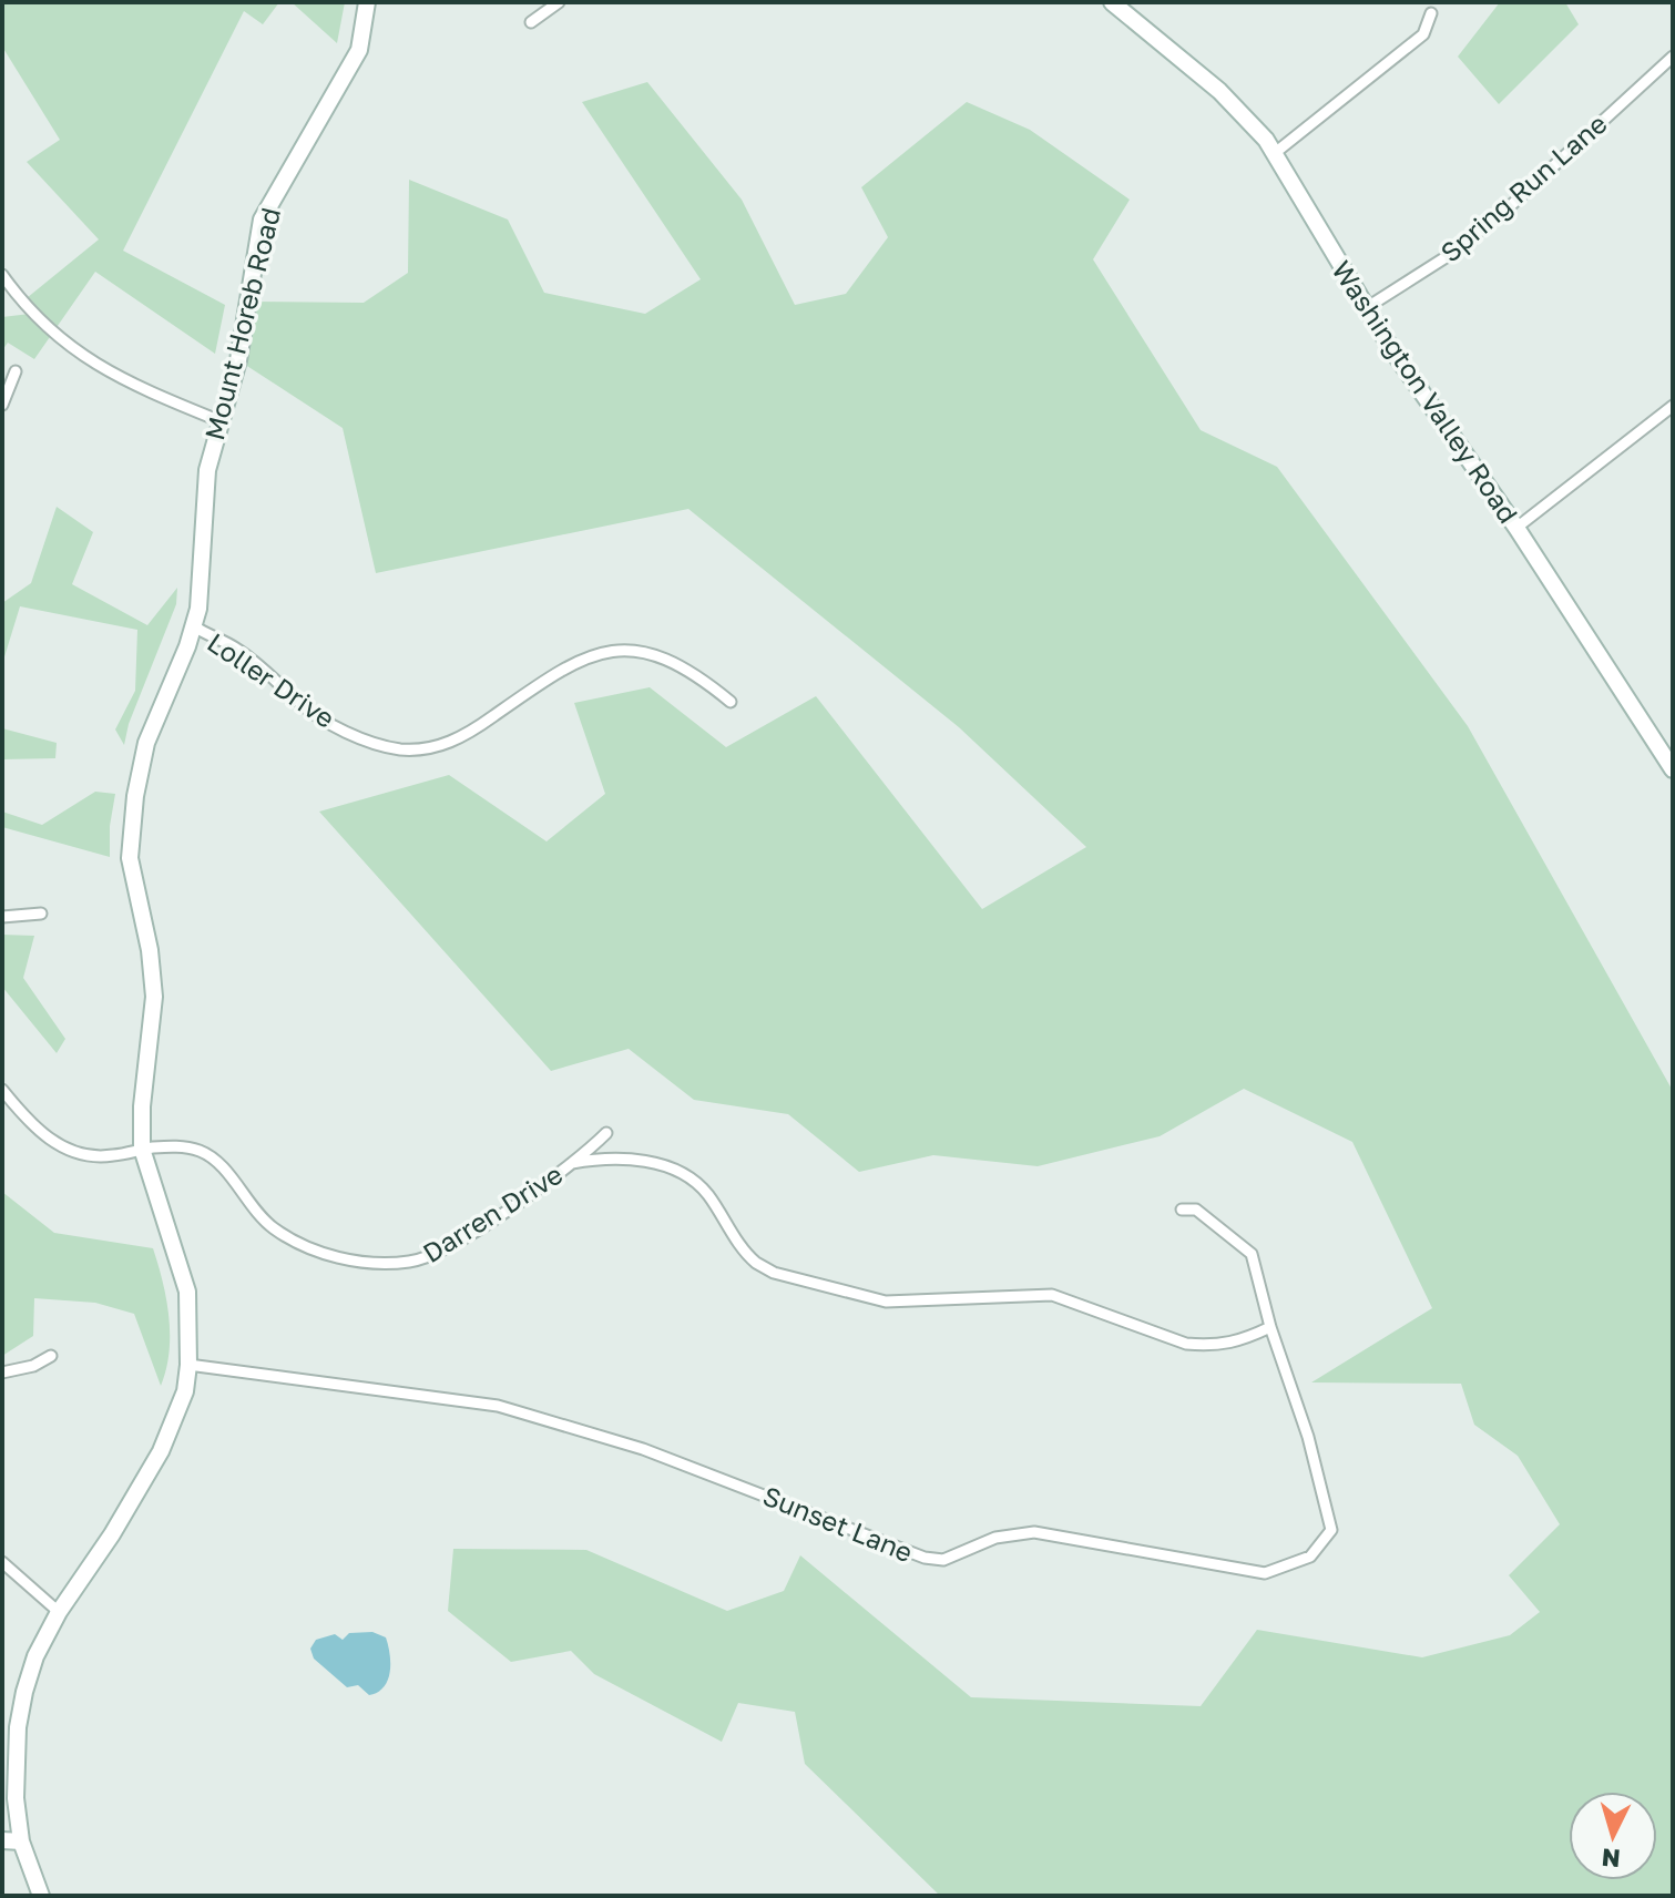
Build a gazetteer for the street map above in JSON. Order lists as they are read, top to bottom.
{
  "streets": {
    "street": [
      "Spring Run Lane",
      "Mount Horeb Road",
      "Washington Valley Road",
      "Loller Drive",
      "Darren Drive",
      "Sunset Lane"
    ]
  },
  "crossings": [
    ["Spring Run Lane", "Washington Valley Road"],
    ["Mount Horeb Road", "Loller Drive"],
    ["Mount Horeb Road", "Darren Drive"],
    ["Mount Horeb Road", "Sunset Lane"]
  ],
  "north": "bottom"
}
